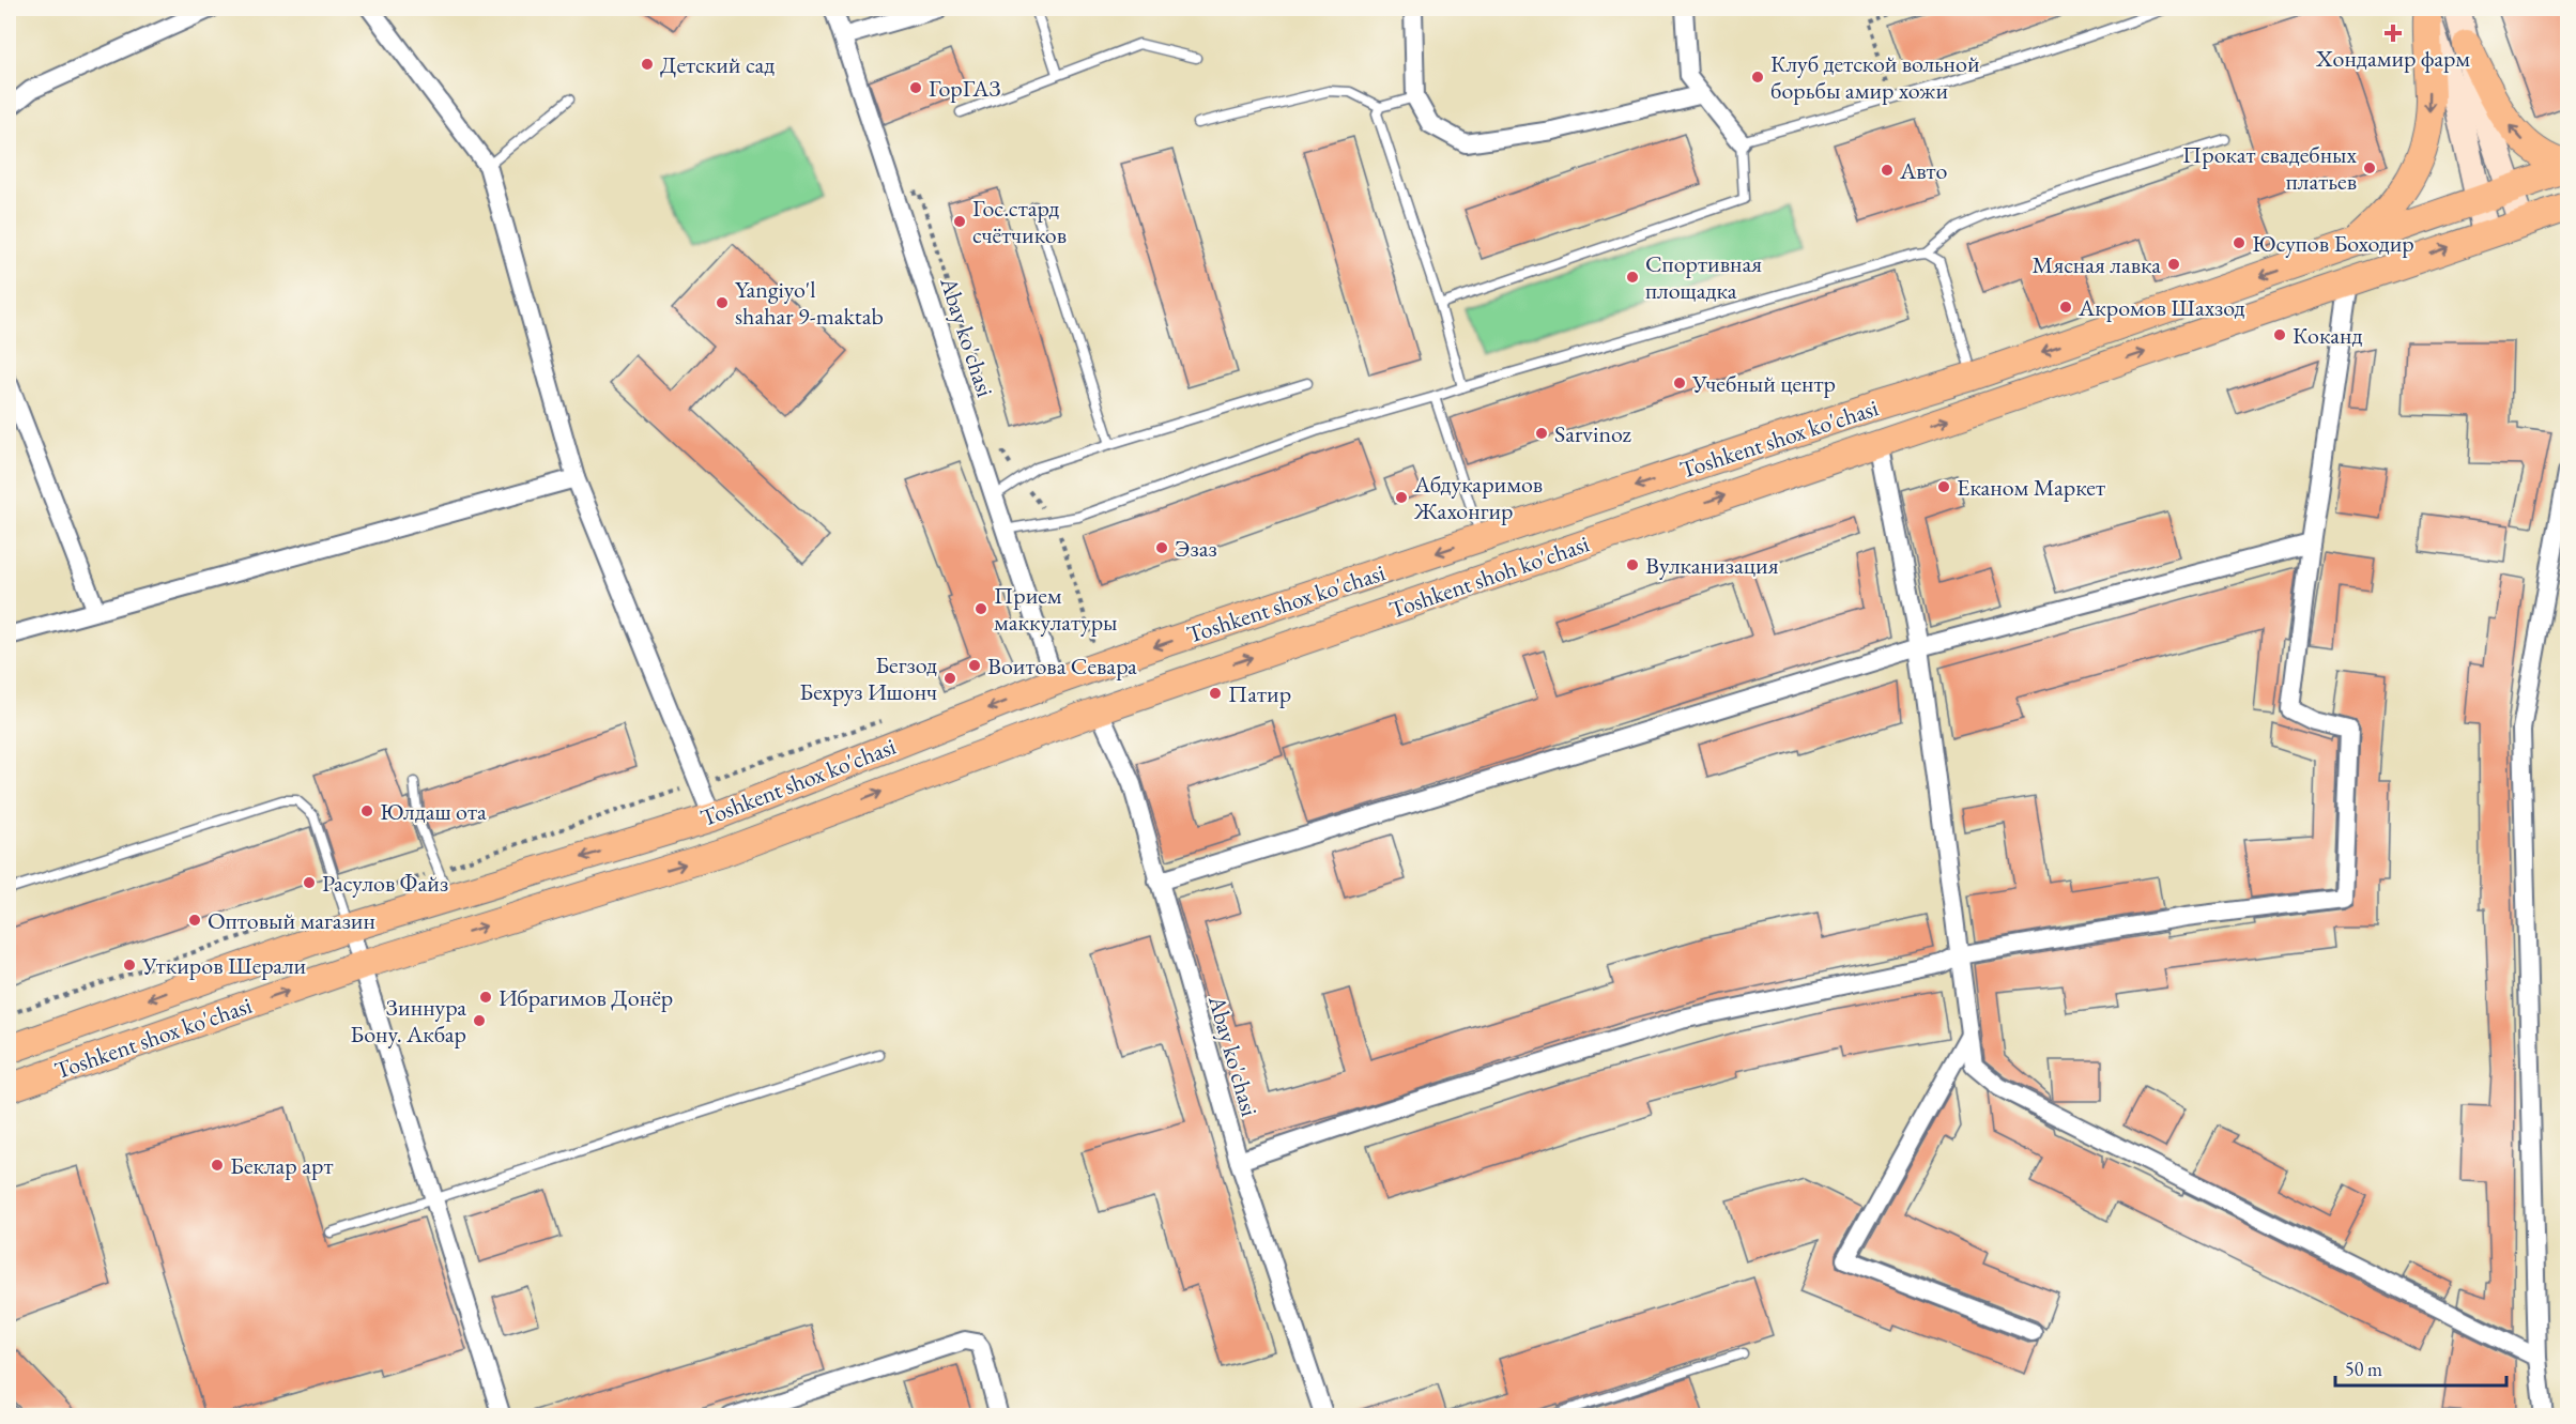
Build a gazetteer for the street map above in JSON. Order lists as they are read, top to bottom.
{
  "streets": {
    "main road": ["Toshkent shox ko'chasi", "Toshkent shoh ko'chasi"],
    "street": ["Abay ko'chasi"]
  },
  "crossings": [
    ["Abay ko'chasi", "Toshkent shox ko'chasi"],
    ["Abay ko'chasi", "Toshkent shoh ko'chasi"],
    ["Toshkent shox ko'chasi", "Toshkent shoh ko'chasi"]
  ],
  "one_way": ["Toshkent shoh ko'chasi"],
  "places": {
    "health": ["Хондамир фарм"],
    "other": [
      "Детский сад",
      "Клуб детской вольной борьбы амир хожи",
      "ГорГАЗ",
      "Прокат свадебных платьев",
      "Авто",
      "Гос.стард счётчиков",
      "Юсупов Боходир",
      "Мясная лавка",
      "Спортивная площадка",
      "Yangiyo'l shahar 9-maktab",
      "Акромов Шахзод",
      "Коканд",
      "Учебный центр",
      "Sarvinoz",
      "Еканом Маркет",
      "Абдукаримов Жахонгир",
      "Эзаз",
      "Вулканизация",
      "Прием маккулатуры",
      "Воитова Севара",
      "Бегзод Бехруз Ишонч",
      "Патир",
      "Юлдаш ота",
      "Расулов Файз",
      "Оптовый магазин",
      "Уткиров Шерали",
      "Ибрагимов Донёр",
      "Зиннура Бону. Акбар",
      "Беклар арт"
    ]
  },
  "scale_bar": "50 m"
}
